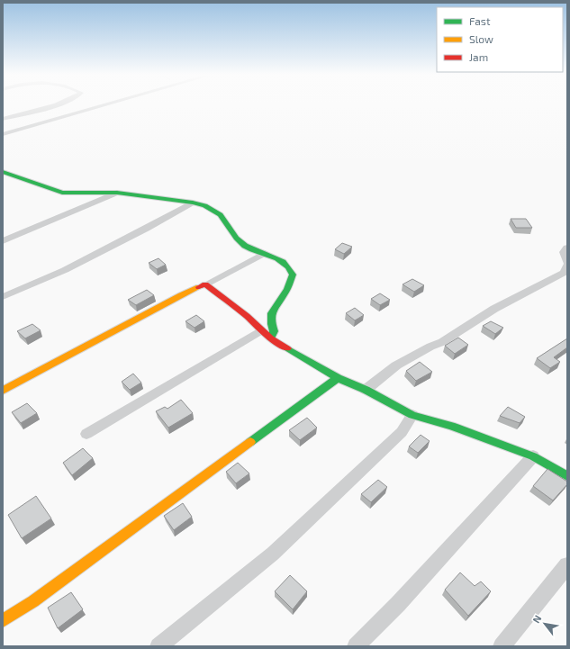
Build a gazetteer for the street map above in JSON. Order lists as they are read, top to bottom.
{
  "legend": ["Fast", "Slow", "Jam"],
  "north": "top left"
}
